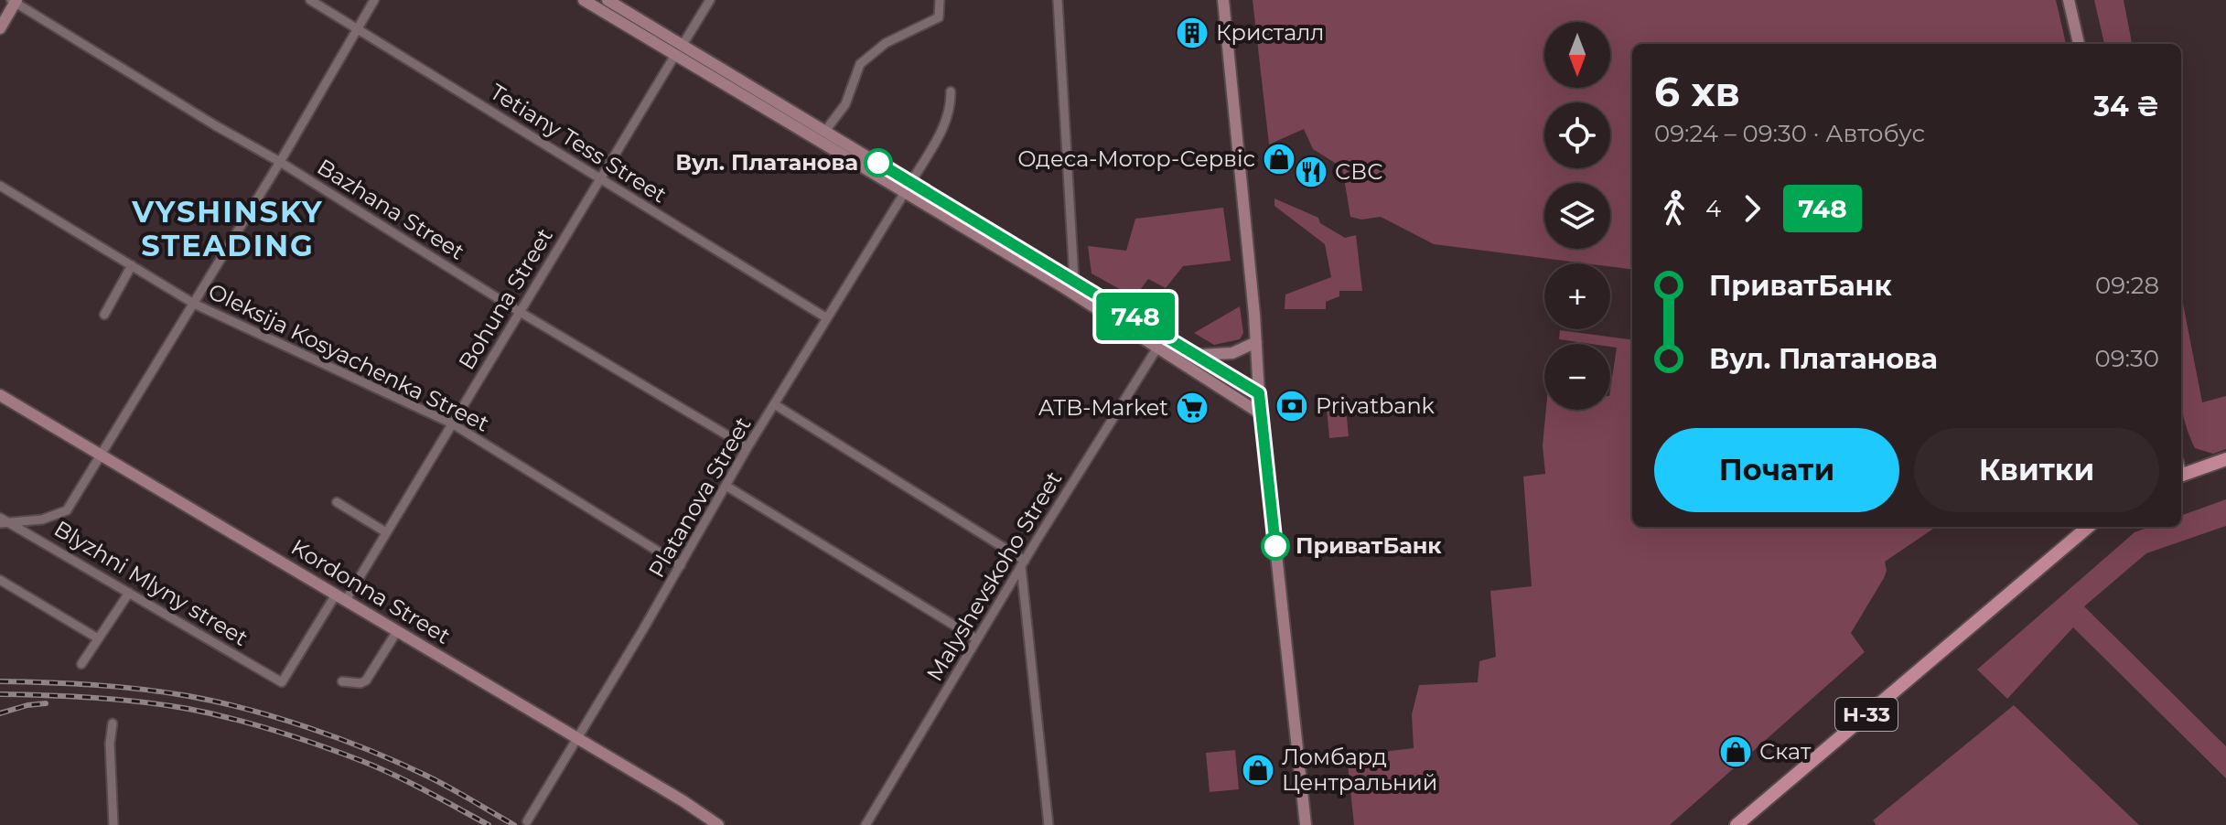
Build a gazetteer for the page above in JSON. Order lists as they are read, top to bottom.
{
  "streets": {
    "main road": ["Kordonna Street", "Н-33"],
    "street": [
      "Tetiany Tess Street",
      "Bazhana Street",
      "Bohuna Street",
      "Oleksija Kosyachenka Street",
      "Platanova Street",
      "Malyshevskoho Street",
      "Blyzhni Mlyny street"
    ]
  },
  "crossings": [
    ["Tetiany Tess Street", "Bohuna Street"],
    ["Tetiany Tess Street", "Platanova Street"],
    ["Bazhana Street", "Bohuna Street"],
    ["Bazhana Street", "Platanova Street"],
    ["Bohuna Street", "Oleksija Kosyachenka Street"],
    ["Bohuna Street", "Blyzhni Mlyny street"],
    ["Bohuna Street", "Kordonna Street"],
    ["Oleksija Kosyachenka Street", "Platanova Street"],
    ["Platanova Street", "Kordonna Street"]
  ],
  "districts": ["VYSHINSKY STEADING"],
  "places": {
    "building": ["Кристалл"],
    "shop": ["Одеса-Мотор-Сервіс", "Скат", "Ломбард Центральний"],
    "other": ["Вул. Платанова", "ПриватБанк"],
    "restaurant": ["СВС"],
    "bank": ["Privatbank"],
    "supermarket": ["ATB-Market"]
  },
  "lines": ["bus line 748"],
  "north": "bottom",
  "page": {
    "on_map": "748",
    "map_buttons": ["+", "−"],
    "heading": ["6 хв", "09:24 – 09:30 · Автобус", "34 ₴"],
    "legs": ["4", "748"],
    "list": [
      {
        "name": "ПриватБанк",
        "value": "09:28"
      },
      {
        "name": "Вул. Платанова",
        "value": "09:30"
      }
    ],
    "buttons": ["Почати", "Квитки"]
  }
}
